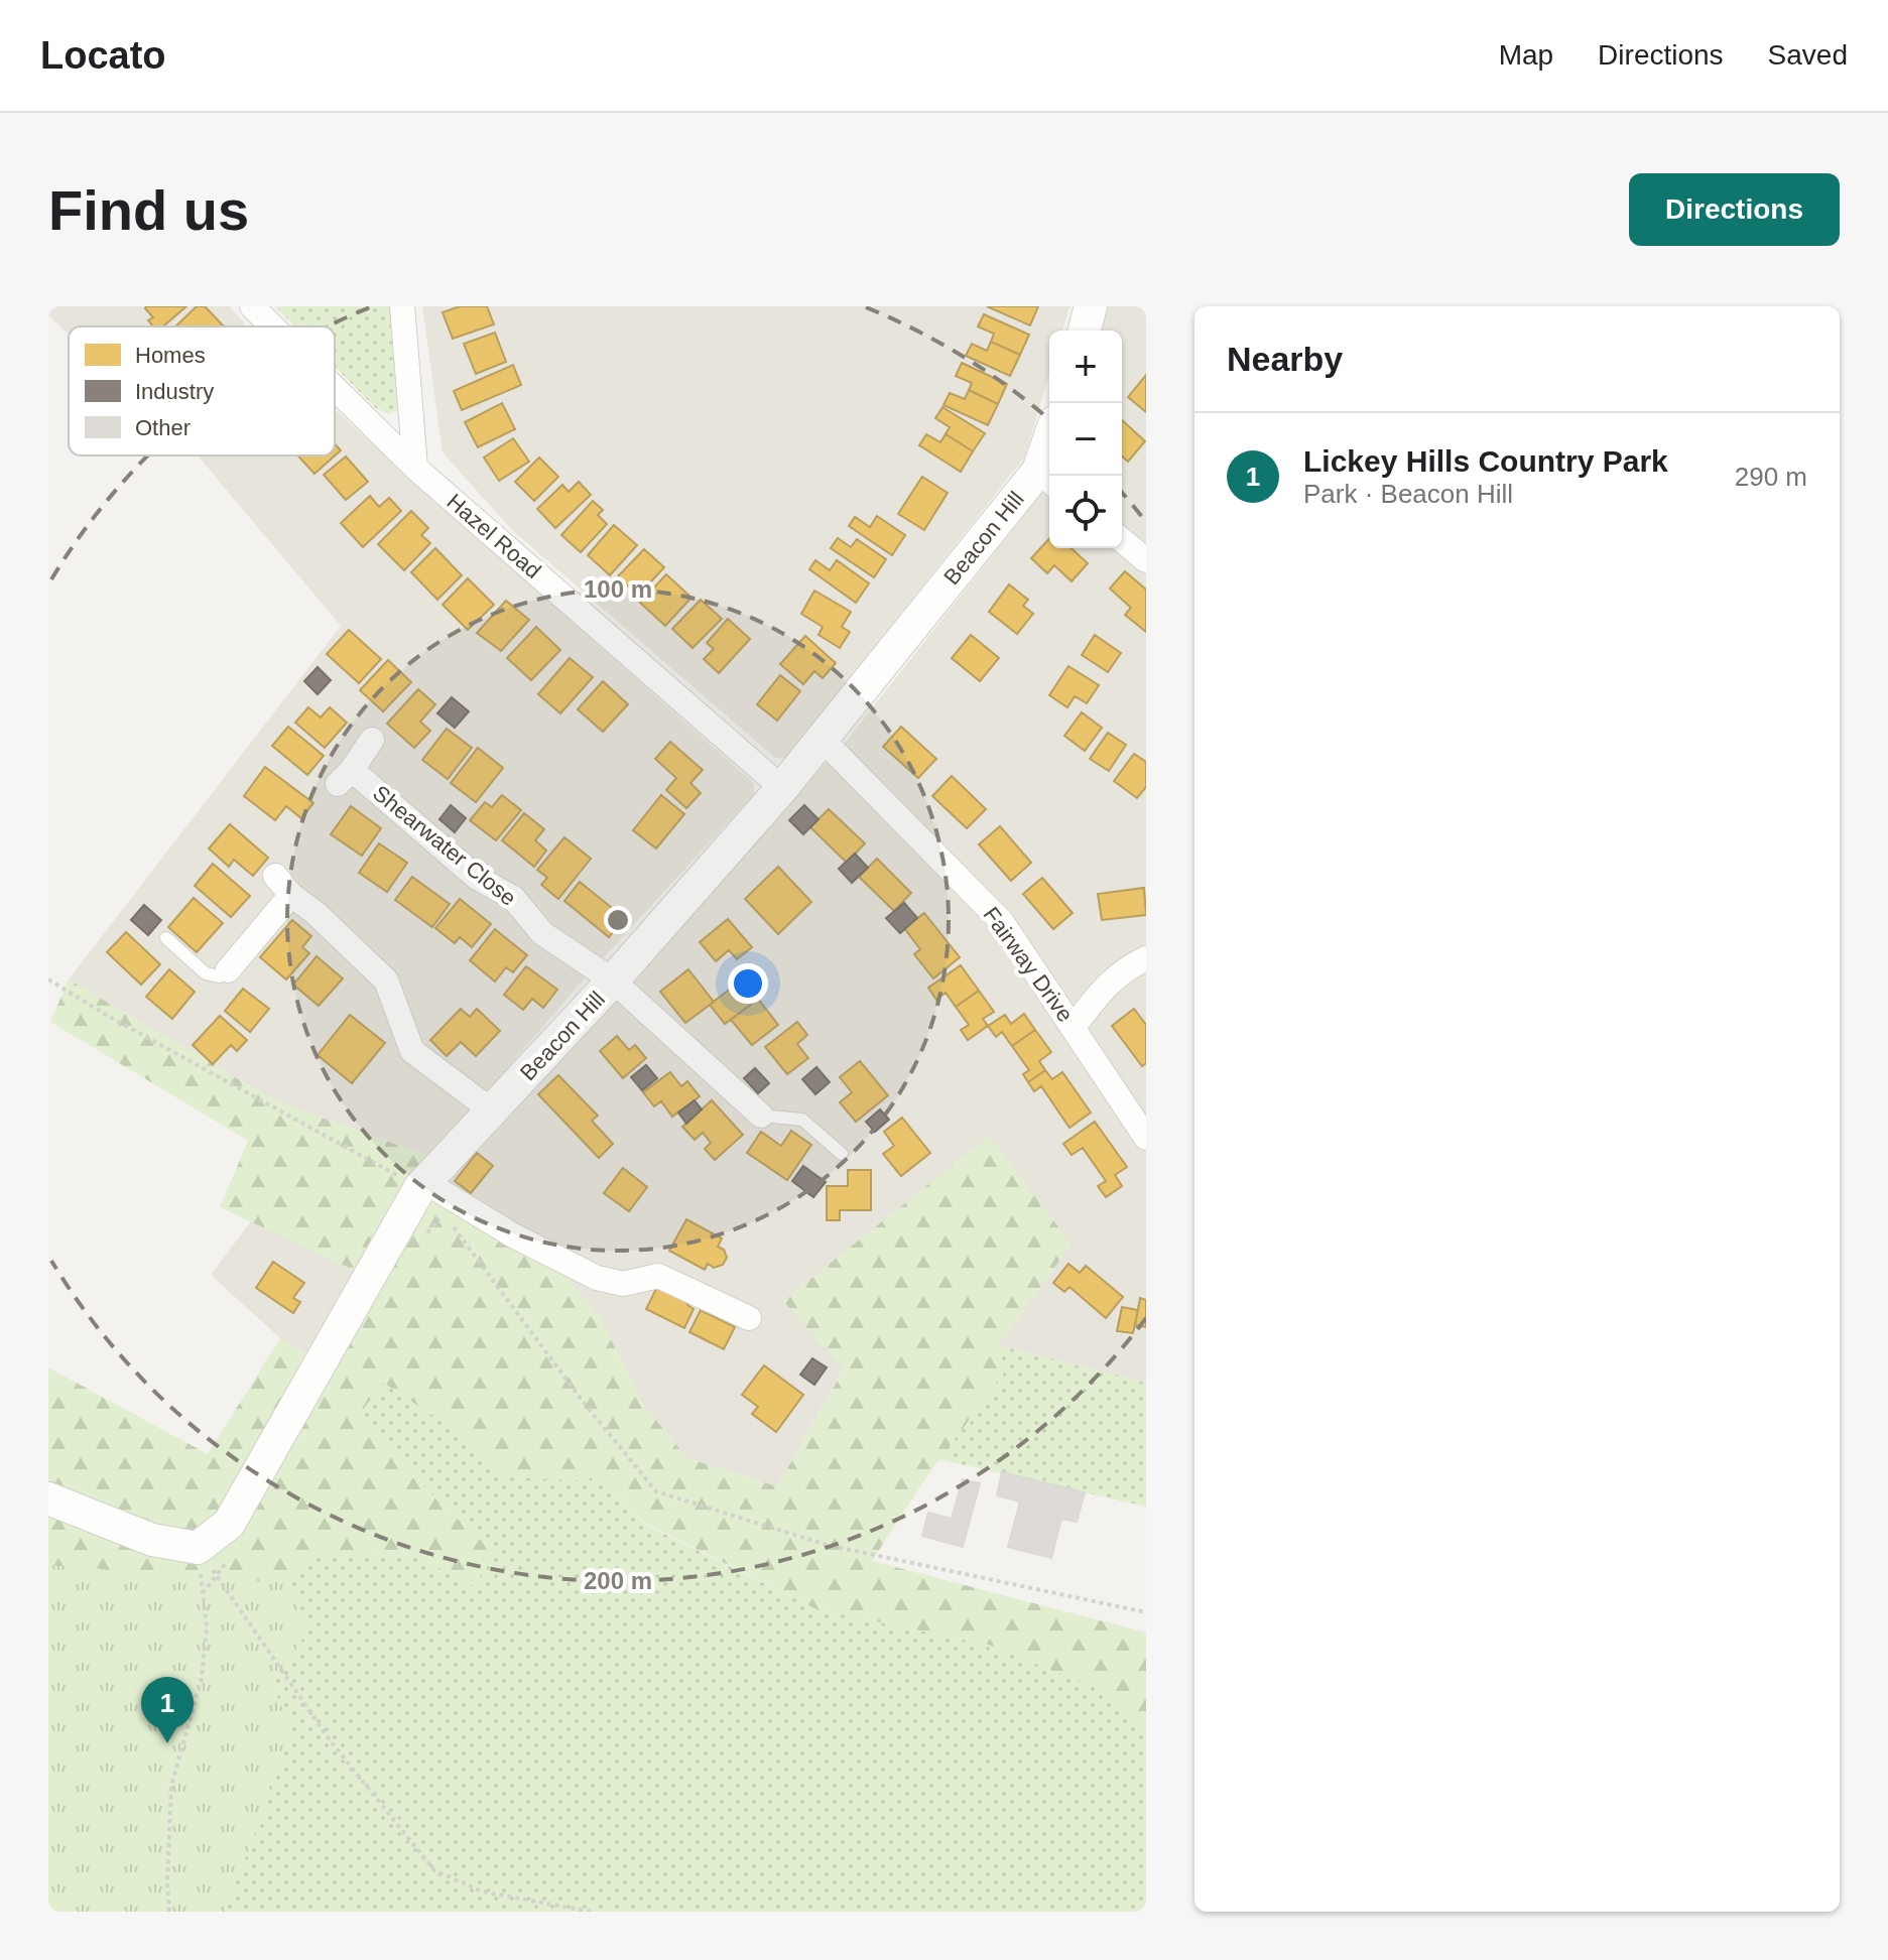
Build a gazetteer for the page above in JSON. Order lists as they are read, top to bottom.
{
  "streets": {
    "street": [
      "Hazel Road",
      "Beacon Hill",
      "Shearwater Close",
      "Fairway Drive"
    ]
  },
  "crossings": [
    ["Hazel Road", "Beacon Hill"],
    ["Beacon Hill", "Shearwater Close"],
    ["Beacon Hill", "Fairway Drive"]
  ],
  "legend": ["Homes", "Industry", "Other"],
  "page": {
    "header": "Locato",
    "nav": ["Map", "Directions", "Saved"],
    "buttons": "Directions",
    "title": "Find us",
    "heading": "Nearby",
    "map_buttons": ["+", "−"],
    "list": [
      {
        "mark": "1",
        "name": "Lickey Hills Country Park",
        "note": "Park · Beacon Hill",
        "value": "290 m"
      }
    ],
    "pins": "1"
  },
  "rings": ["100 m", "200 m"]
}
